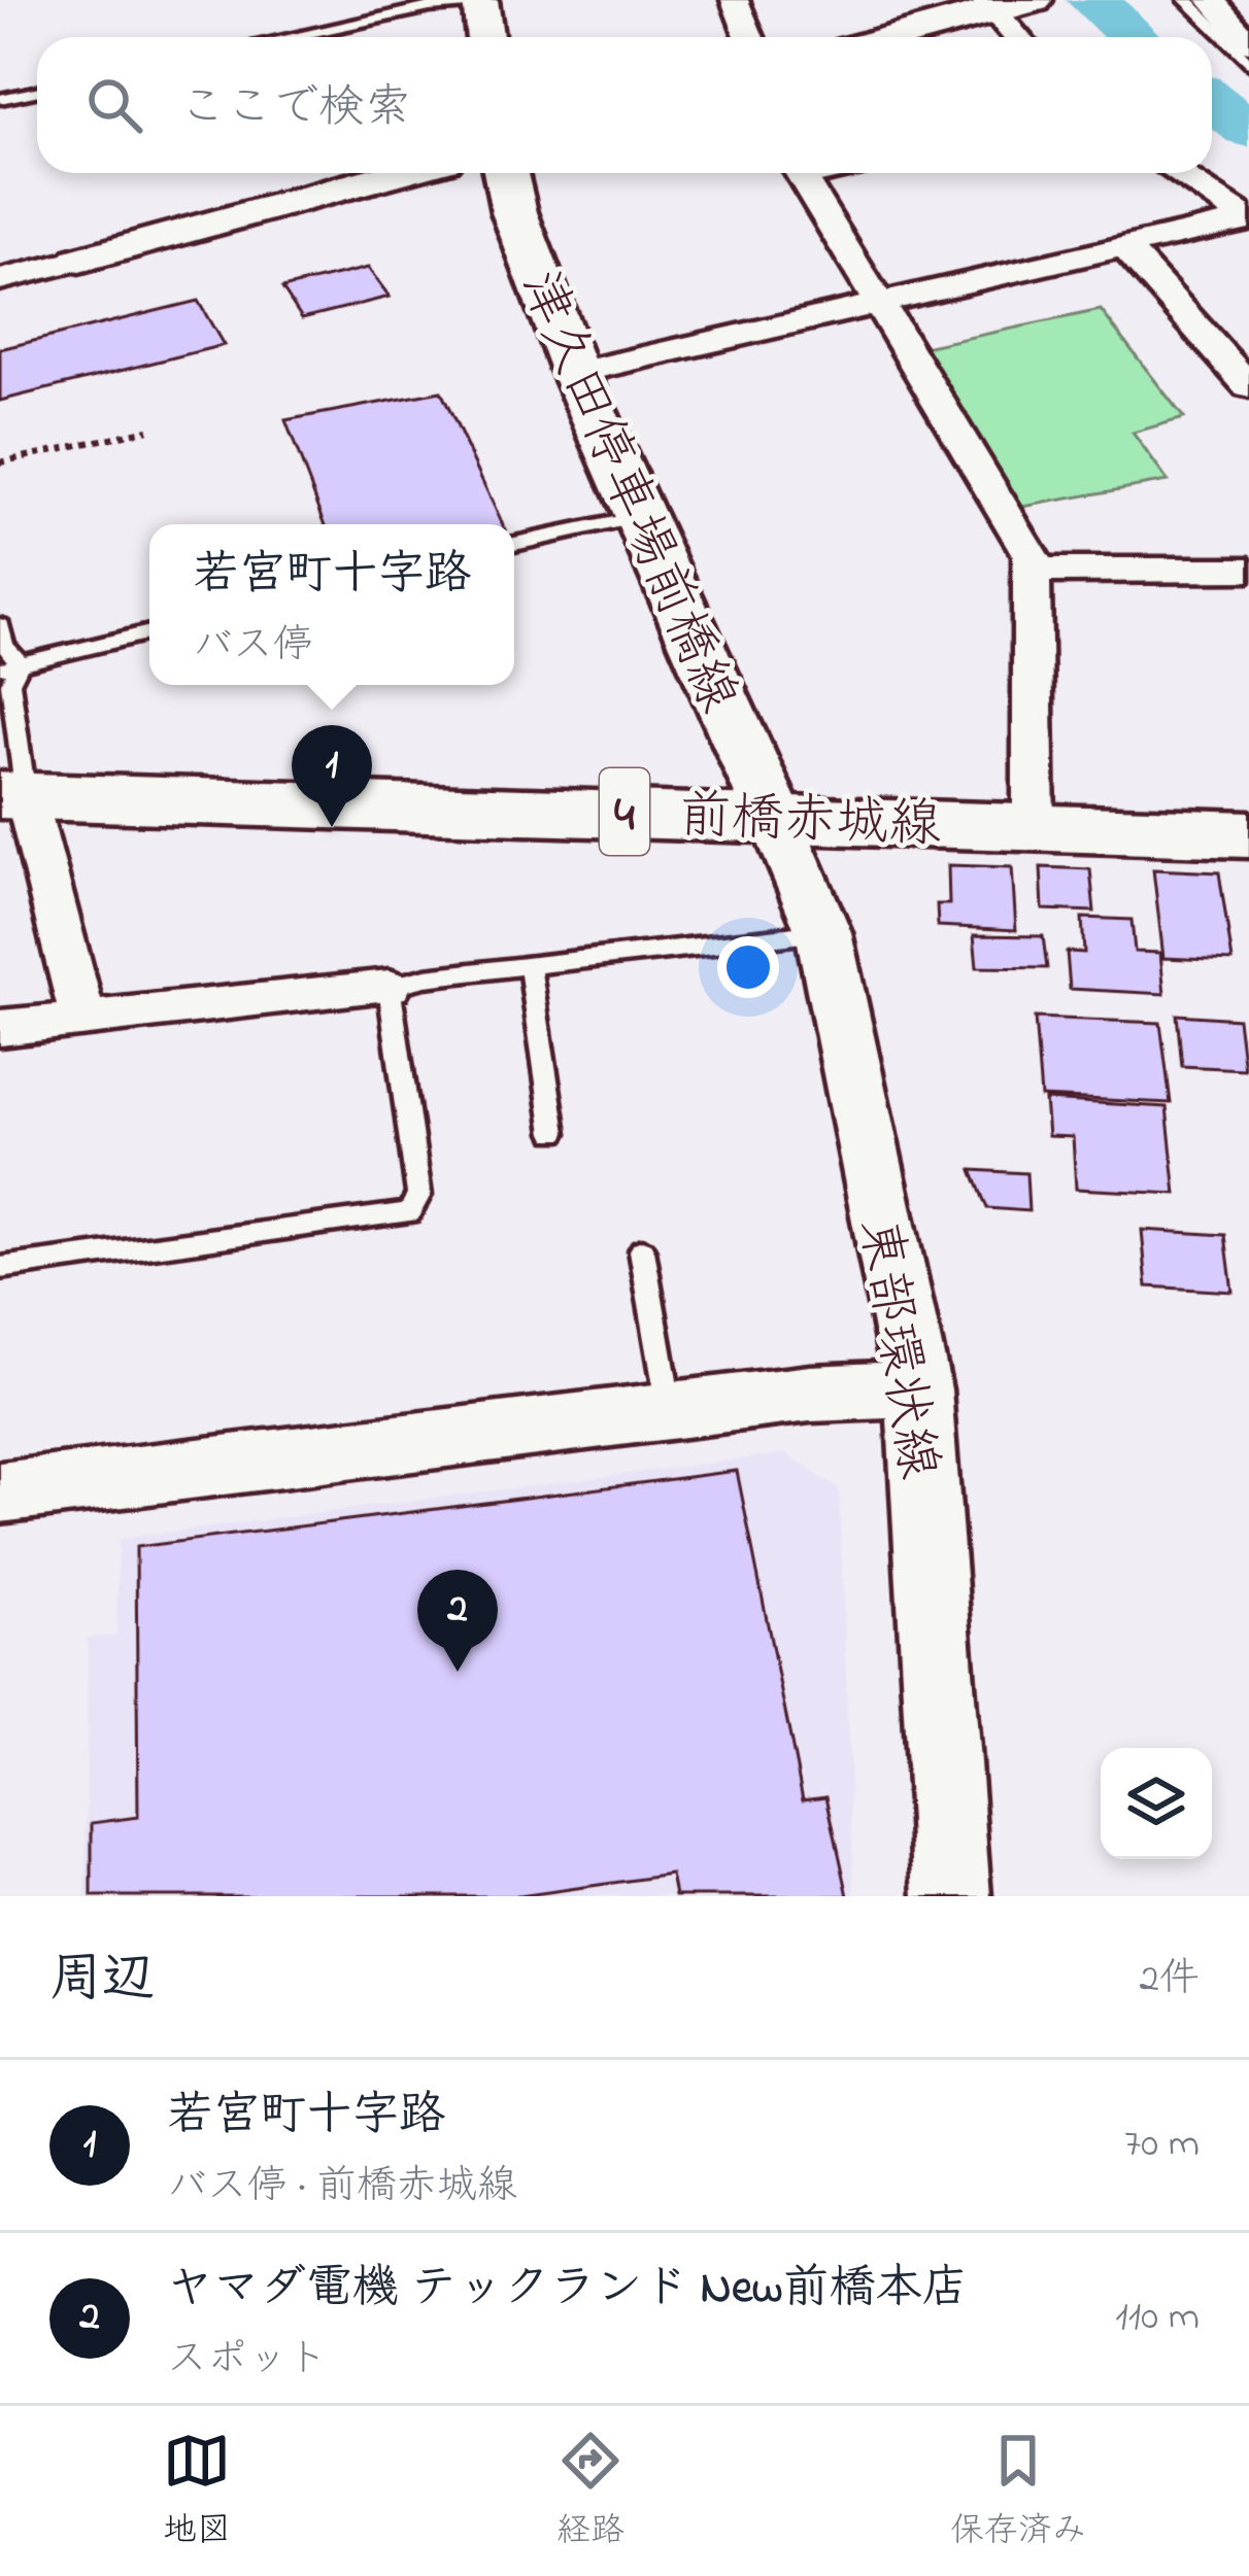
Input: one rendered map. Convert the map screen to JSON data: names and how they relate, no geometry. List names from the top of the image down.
{
  "streets": {
    "main road": ["津久田停車場前橋線", "4", "前橋赤城線"],
    "street": ["東部環状線"]
  },
  "crossings": [
    ["津久田停車場前橋線", "前橋赤城線"],
    ["津久田停車場前橋線", "東部環状線"],
    ["前橋赤城線", "東部環状線"]
  ],
  "page": {
    "search": "ここで検索",
    "popup": ["若宮町十字路", "バス停"],
    "pins": ["1", "2"],
    "heading": ["周辺", "2件"],
    "list": [
      {
        "mark": "1",
        "name": "若宮町十字路",
        "note": "バス停 · 前橋赤城線",
        "value": "70 m"
      },
      {
        "mark": "2",
        "name": "ヤマダ電機 テックランド New前橋本店",
        "note": "スポット",
        "value": "110 m"
      }
    ],
    "nav": ["地図", "経路", "保存済み"]
  }
}
